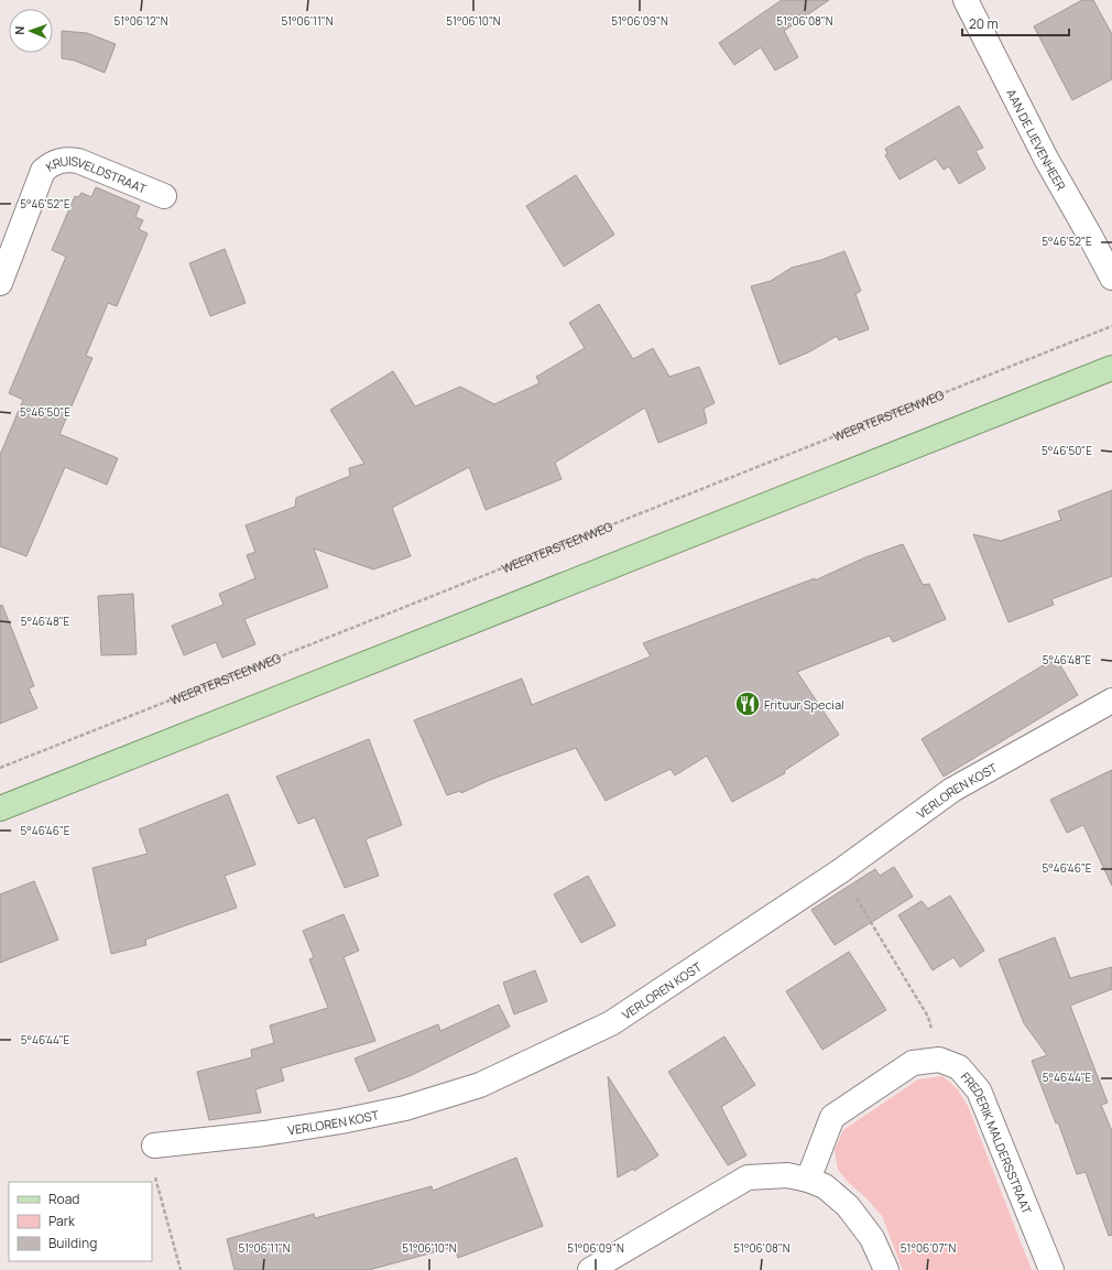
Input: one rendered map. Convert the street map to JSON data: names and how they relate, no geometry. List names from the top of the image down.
{
  "streets": {
    "street": [
      "AAN DE LIEVENHEER",
      "KRUISVELDSTRAAT",
      "VERLOREN KOST",
      "FREDERIK MALDERSSTRAAT"
    ],
    "path": ["WEERTERSTEENWEG"]
  },
  "places": {
    "restaurant": ["Frituur Special"]
  },
  "legend": ["Road", "Park", "Building"],
  "scale_bar": "20 m",
  "north": "left",
  "coordinates": [
    "51°06'12\"N",
    "51°06'11\"N",
    "51°06'10\"N",
    "51°06'09\"N",
    "51°06'08\"N",
    "5°46'52\"E",
    "5°46'50\"E",
    "5°46'48\"E",
    "5°46'46\"E",
    "5°46'44\"E",
    "51°06'07\"N"
  ]
}
